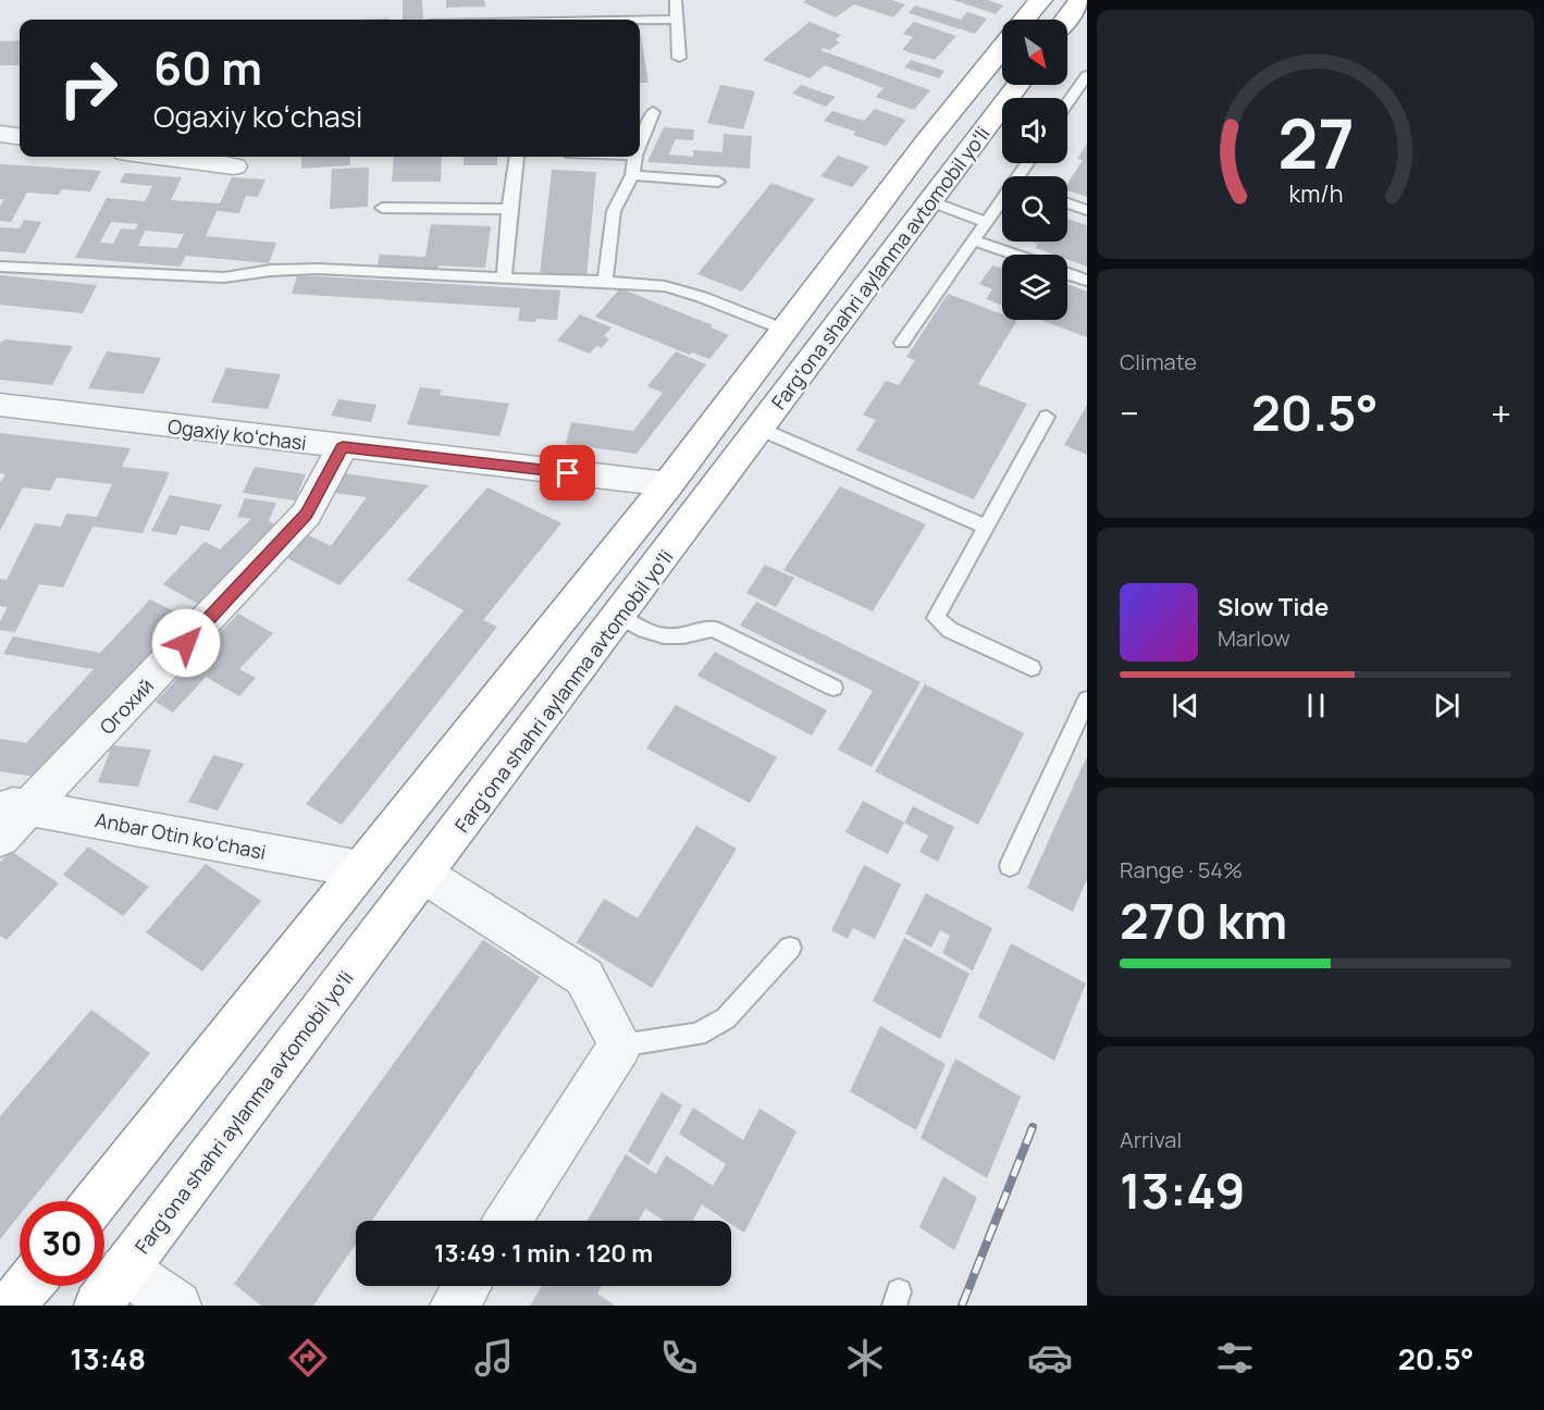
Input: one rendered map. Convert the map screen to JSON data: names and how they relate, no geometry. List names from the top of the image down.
{
  "streets": {
    "highway": ["Fargʻona shahri aylanma avtomobil yoʻli"],
    "street": ["Ogaxiy koʻchasi", "Огохий", "Anbar Otin koʻchasi"]
  },
  "crossings": [
    ["Fargʻona shahri aylanma avtomobil yoʻli", "Ogaxiy koʻchasi"],
    ["Fargʻona shahri aylanma avtomobil yoʻli", "Anbar Otin koʻchasi"],
    ["Ogaxiy koʻchasi", "Огохий"],
    ["Огохий", "Anbar Otin koʻchasi"]
  ],
  "north": "bottom right",
  "page": {
    "turn": ["60 m", "Ogaxiy koʻchasi"],
    "tile": [
      "Climate",
      ["Range · 54%", "270 km"],
      ["Arrival", "13:49"]
    ],
    "heat": ["−", "20.5°", "+"],
    "song": ["Slow Tide", "Marlow"],
    "limit": "30",
    "trip": "13:49 · 1 min · 120 m",
    "tabs": ["13:48", "20.5°"],
    "gauge": ["27", "km/h"]
  }
}
